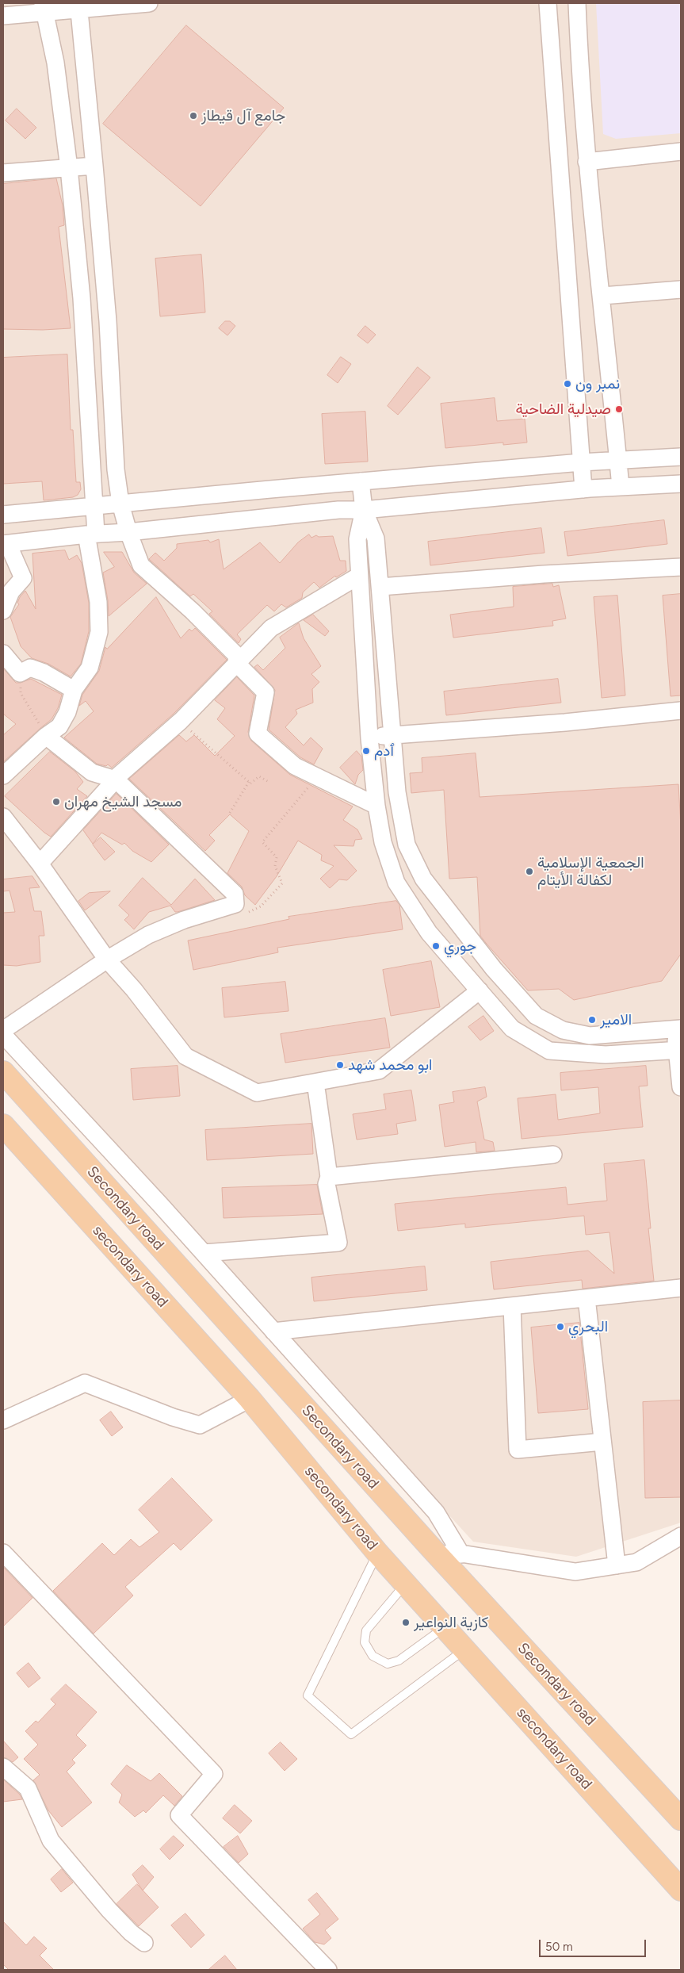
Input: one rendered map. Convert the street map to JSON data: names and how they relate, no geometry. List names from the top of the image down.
{
  "streets": {
    "main road": ["Secondary road", "secondary road"]
  },
  "places": [
    "جامع آل قيطاز",
    "نمبر ون",
    "صيدلية الضاحية",
    "ٱدم",
    "مسجد الشيخ مهران",
    "الجمعية الإسلامية لكفالة الأيتام",
    "جوري",
    "الامير",
    "ابو محمد شهد",
    "البحري",
    "كازية النواعير"
  ],
  "scale_bar": "50 m"
}
